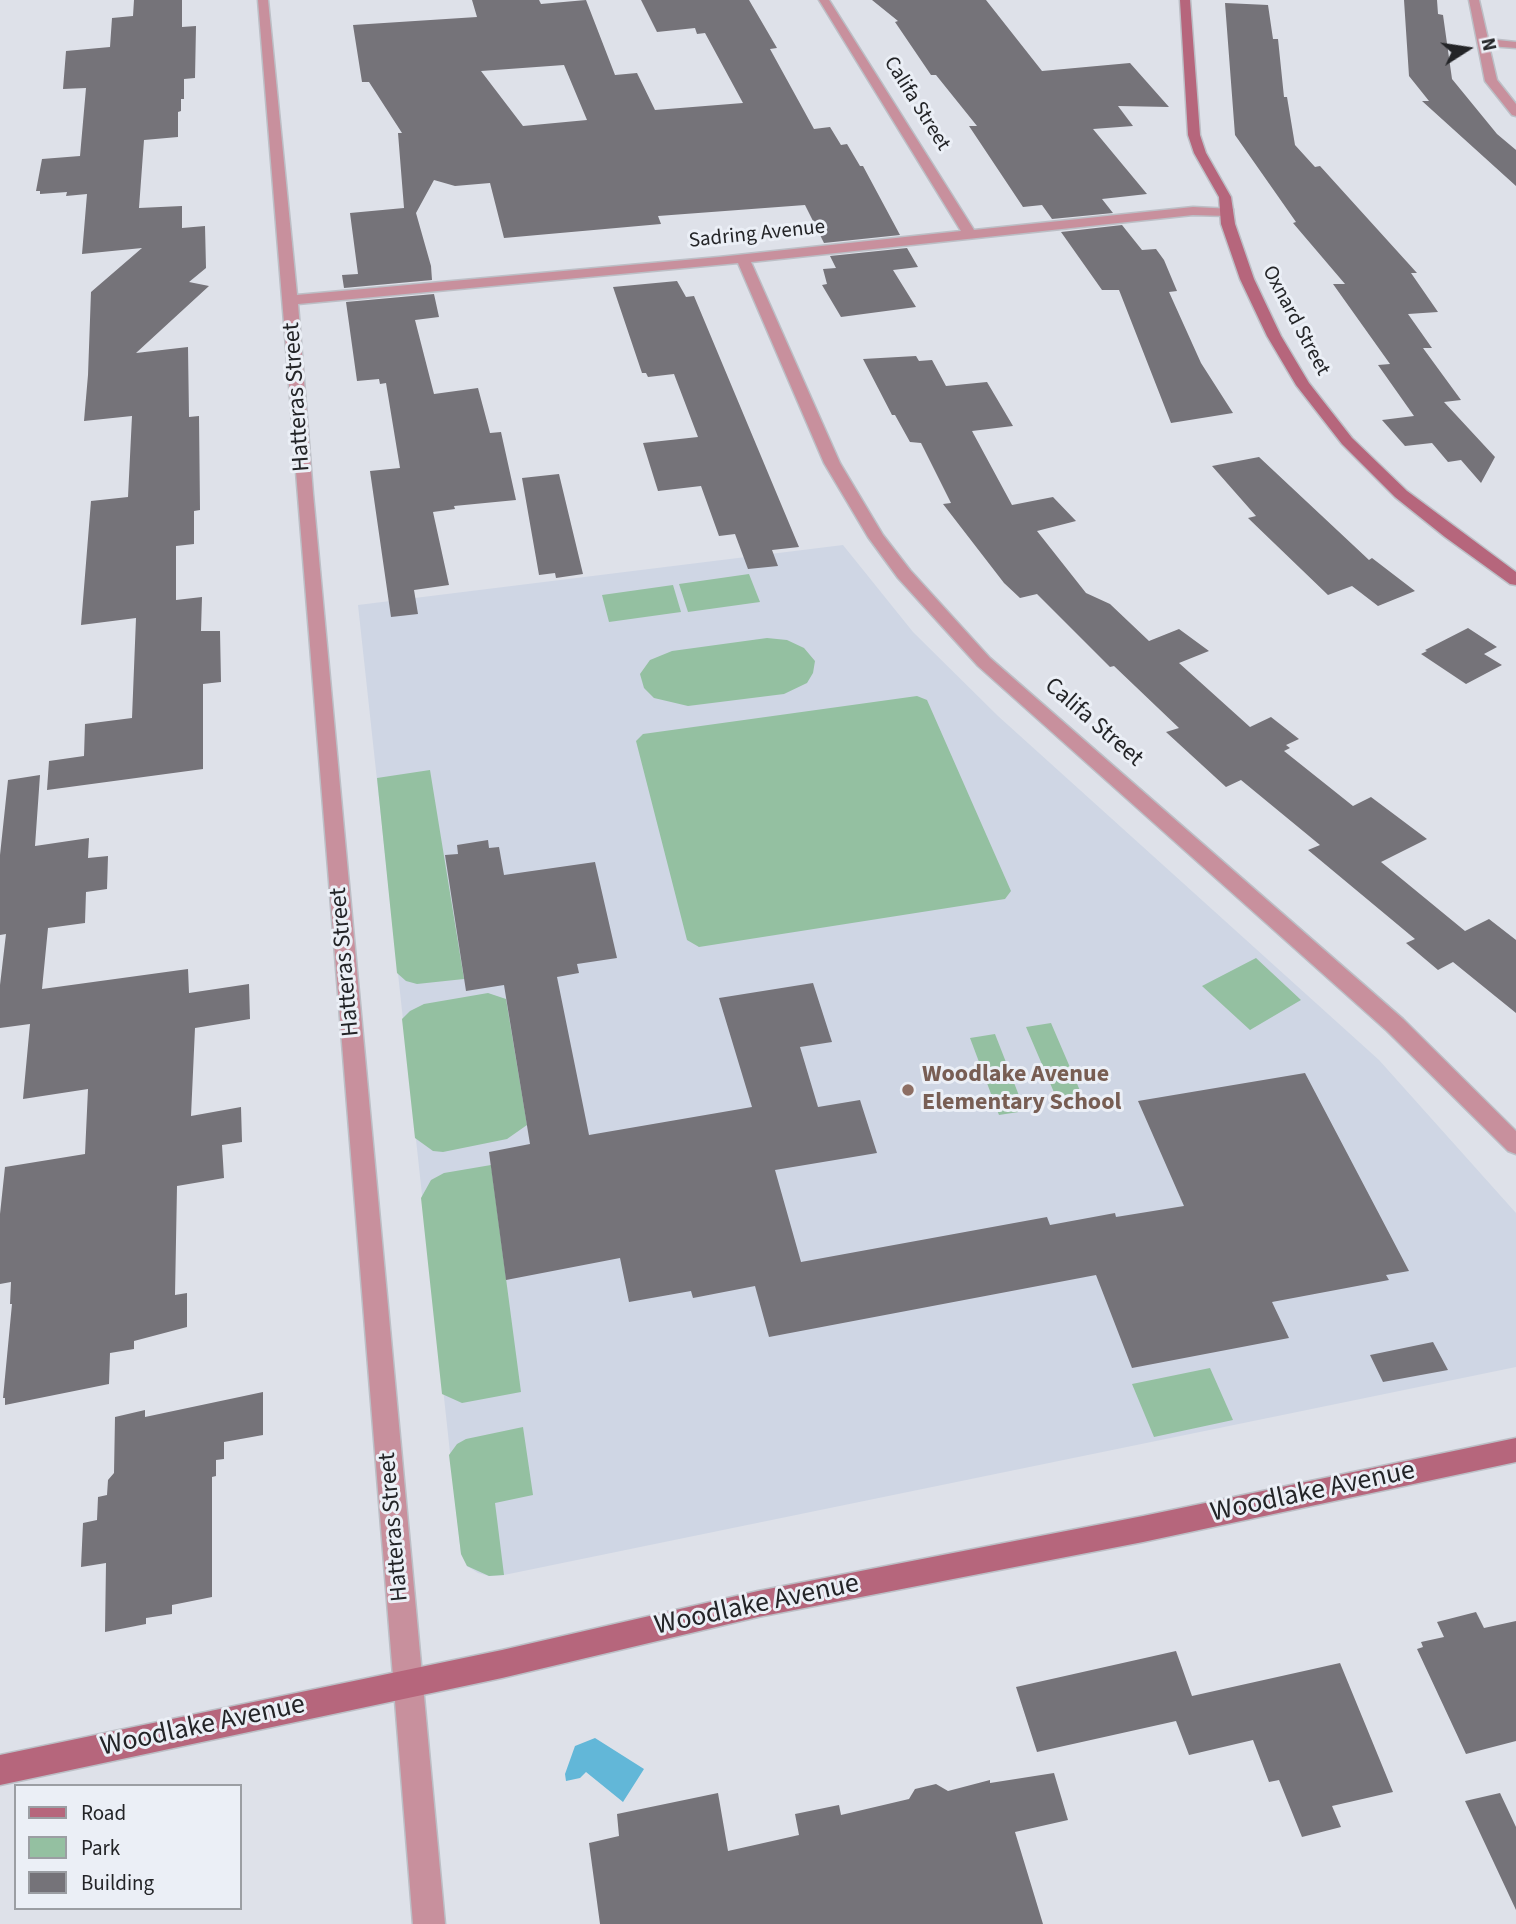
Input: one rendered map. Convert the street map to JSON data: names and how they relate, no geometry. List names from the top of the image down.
{
  "streets": {
    "street": [
      "Califa Street",
      "Sadring Avenue",
      "Oxnard Street",
      "Hatteras Street",
      "Woodlake Avenue"
    ]
  },
  "crossings": [
    ["Califa Street", "Sadring Avenue"],
    ["Sadring Avenue", "Oxnard Street"],
    ["Sadring Avenue", "Hatteras Street"],
    ["Hatteras Street", "Woodlake Avenue"]
  ],
  "places": ["Woodlake Avenue Elementary School"],
  "legend": ["Road", "Park", "Building"],
  "north": "right"
}
